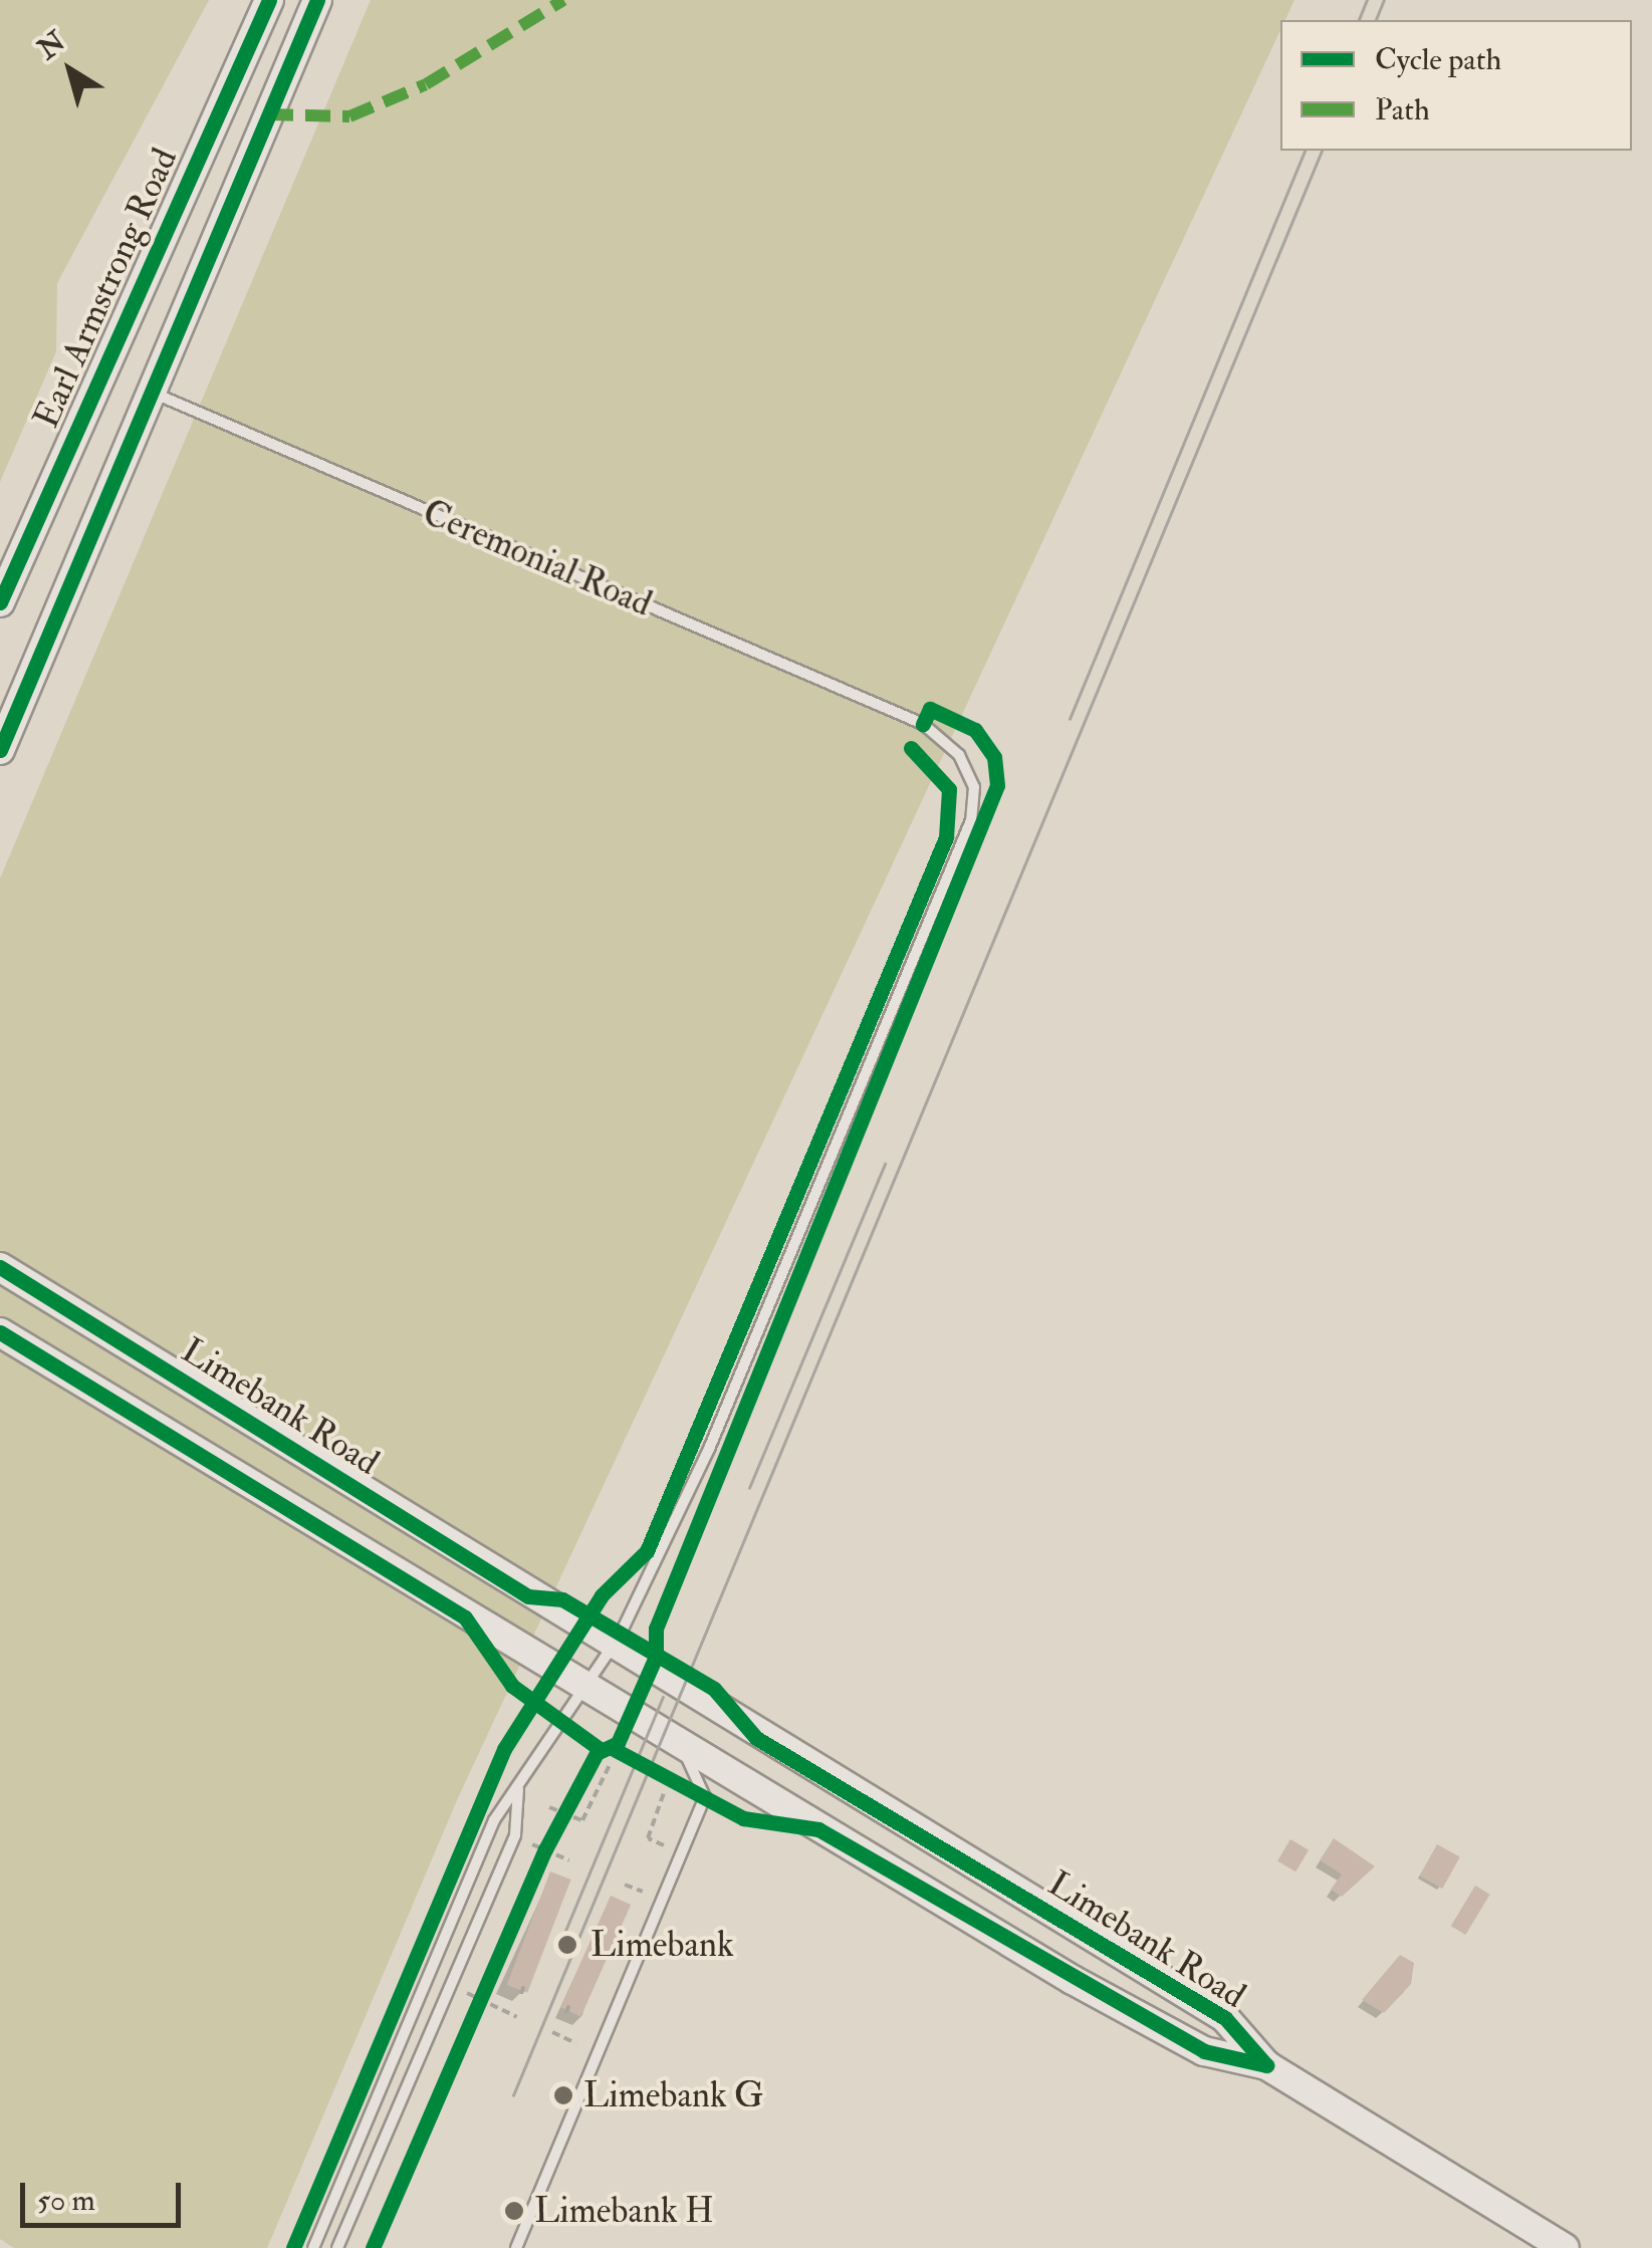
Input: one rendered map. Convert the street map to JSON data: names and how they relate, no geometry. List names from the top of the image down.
{
  "streets": {
    "main road": ["Earl Armstrong Road", "Limebank Road"],
    "lane": ["Ceremonial Road"]
  },
  "crossings": [
    ["Ceremonial Road", "Limebank Road"]
  ],
  "places": ["Limebank", "Limebank G", "Limebank H"],
  "legend": ["Cycle path", "Path"],
  "scale_bar": "50 m",
  "north": "top left"
}
